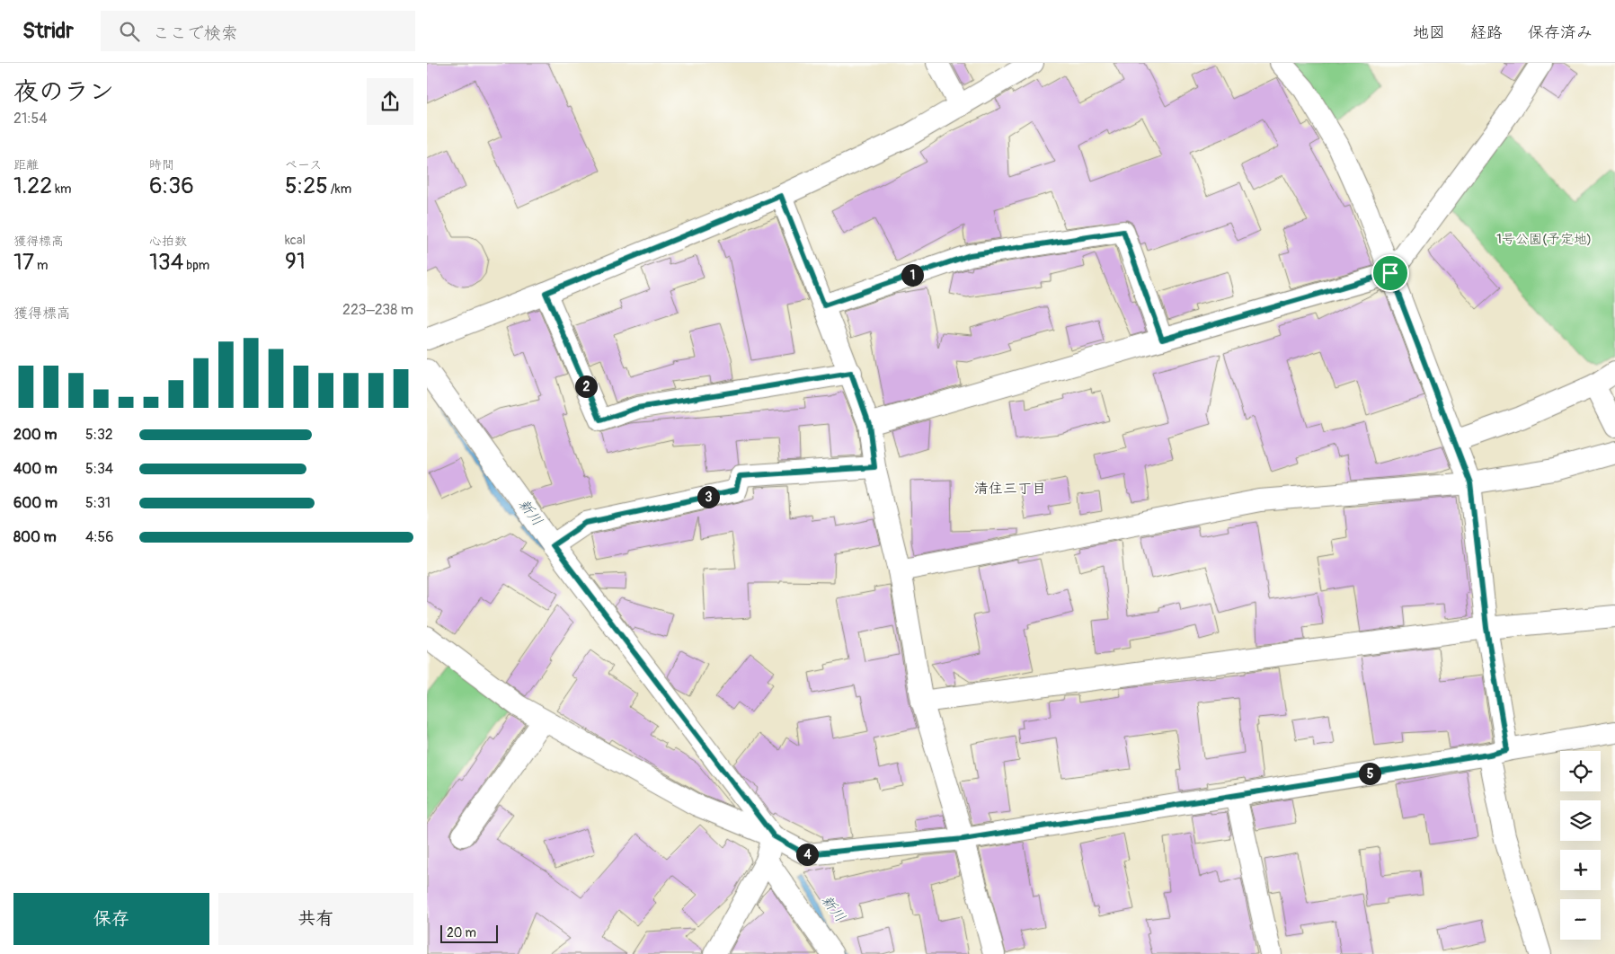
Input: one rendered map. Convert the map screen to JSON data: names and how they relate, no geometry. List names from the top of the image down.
{
  "districts": ["清住三丁目"],
  "water": ["新川"],
  "parks": ["1号公園(予定地)"],
  "scale_bar": "20 m",
  "page": {
    "header": "Stridr",
    "search": "ここで検索",
    "nav": ["地図", "経路", "保存済み"],
    "heading": ["夜のラン", "21:54"],
    "stats": [
      ["距離", "1.22 km"],
      ["時間", "6:36"],
      ["ペース", "5:25 /km"],
      ["獲得標高", "17 m"],
      ["心拍数", "134 bpm"],
      ["kcal", "91"]
    ],
    "pins": [
      "1",
      "2",
      "3",
      "5",
      "4"
    ],
    "chart": ["獲得標高", "223–238 m"],
    "list": [
      {
        "name": "200 m",
        "note": "5:32"
      },
      {
        "name": "400 m",
        "note": "5:34"
      },
      {
        "name": "600 m",
        "note": "5:31"
      },
      {
        "name": "800 m",
        "note": "4:56"
      }
    ],
    "map_buttons": ["+", "−"],
    "buttons": ["保存", "共有"],
    "scale": "20 m"
  }
}
